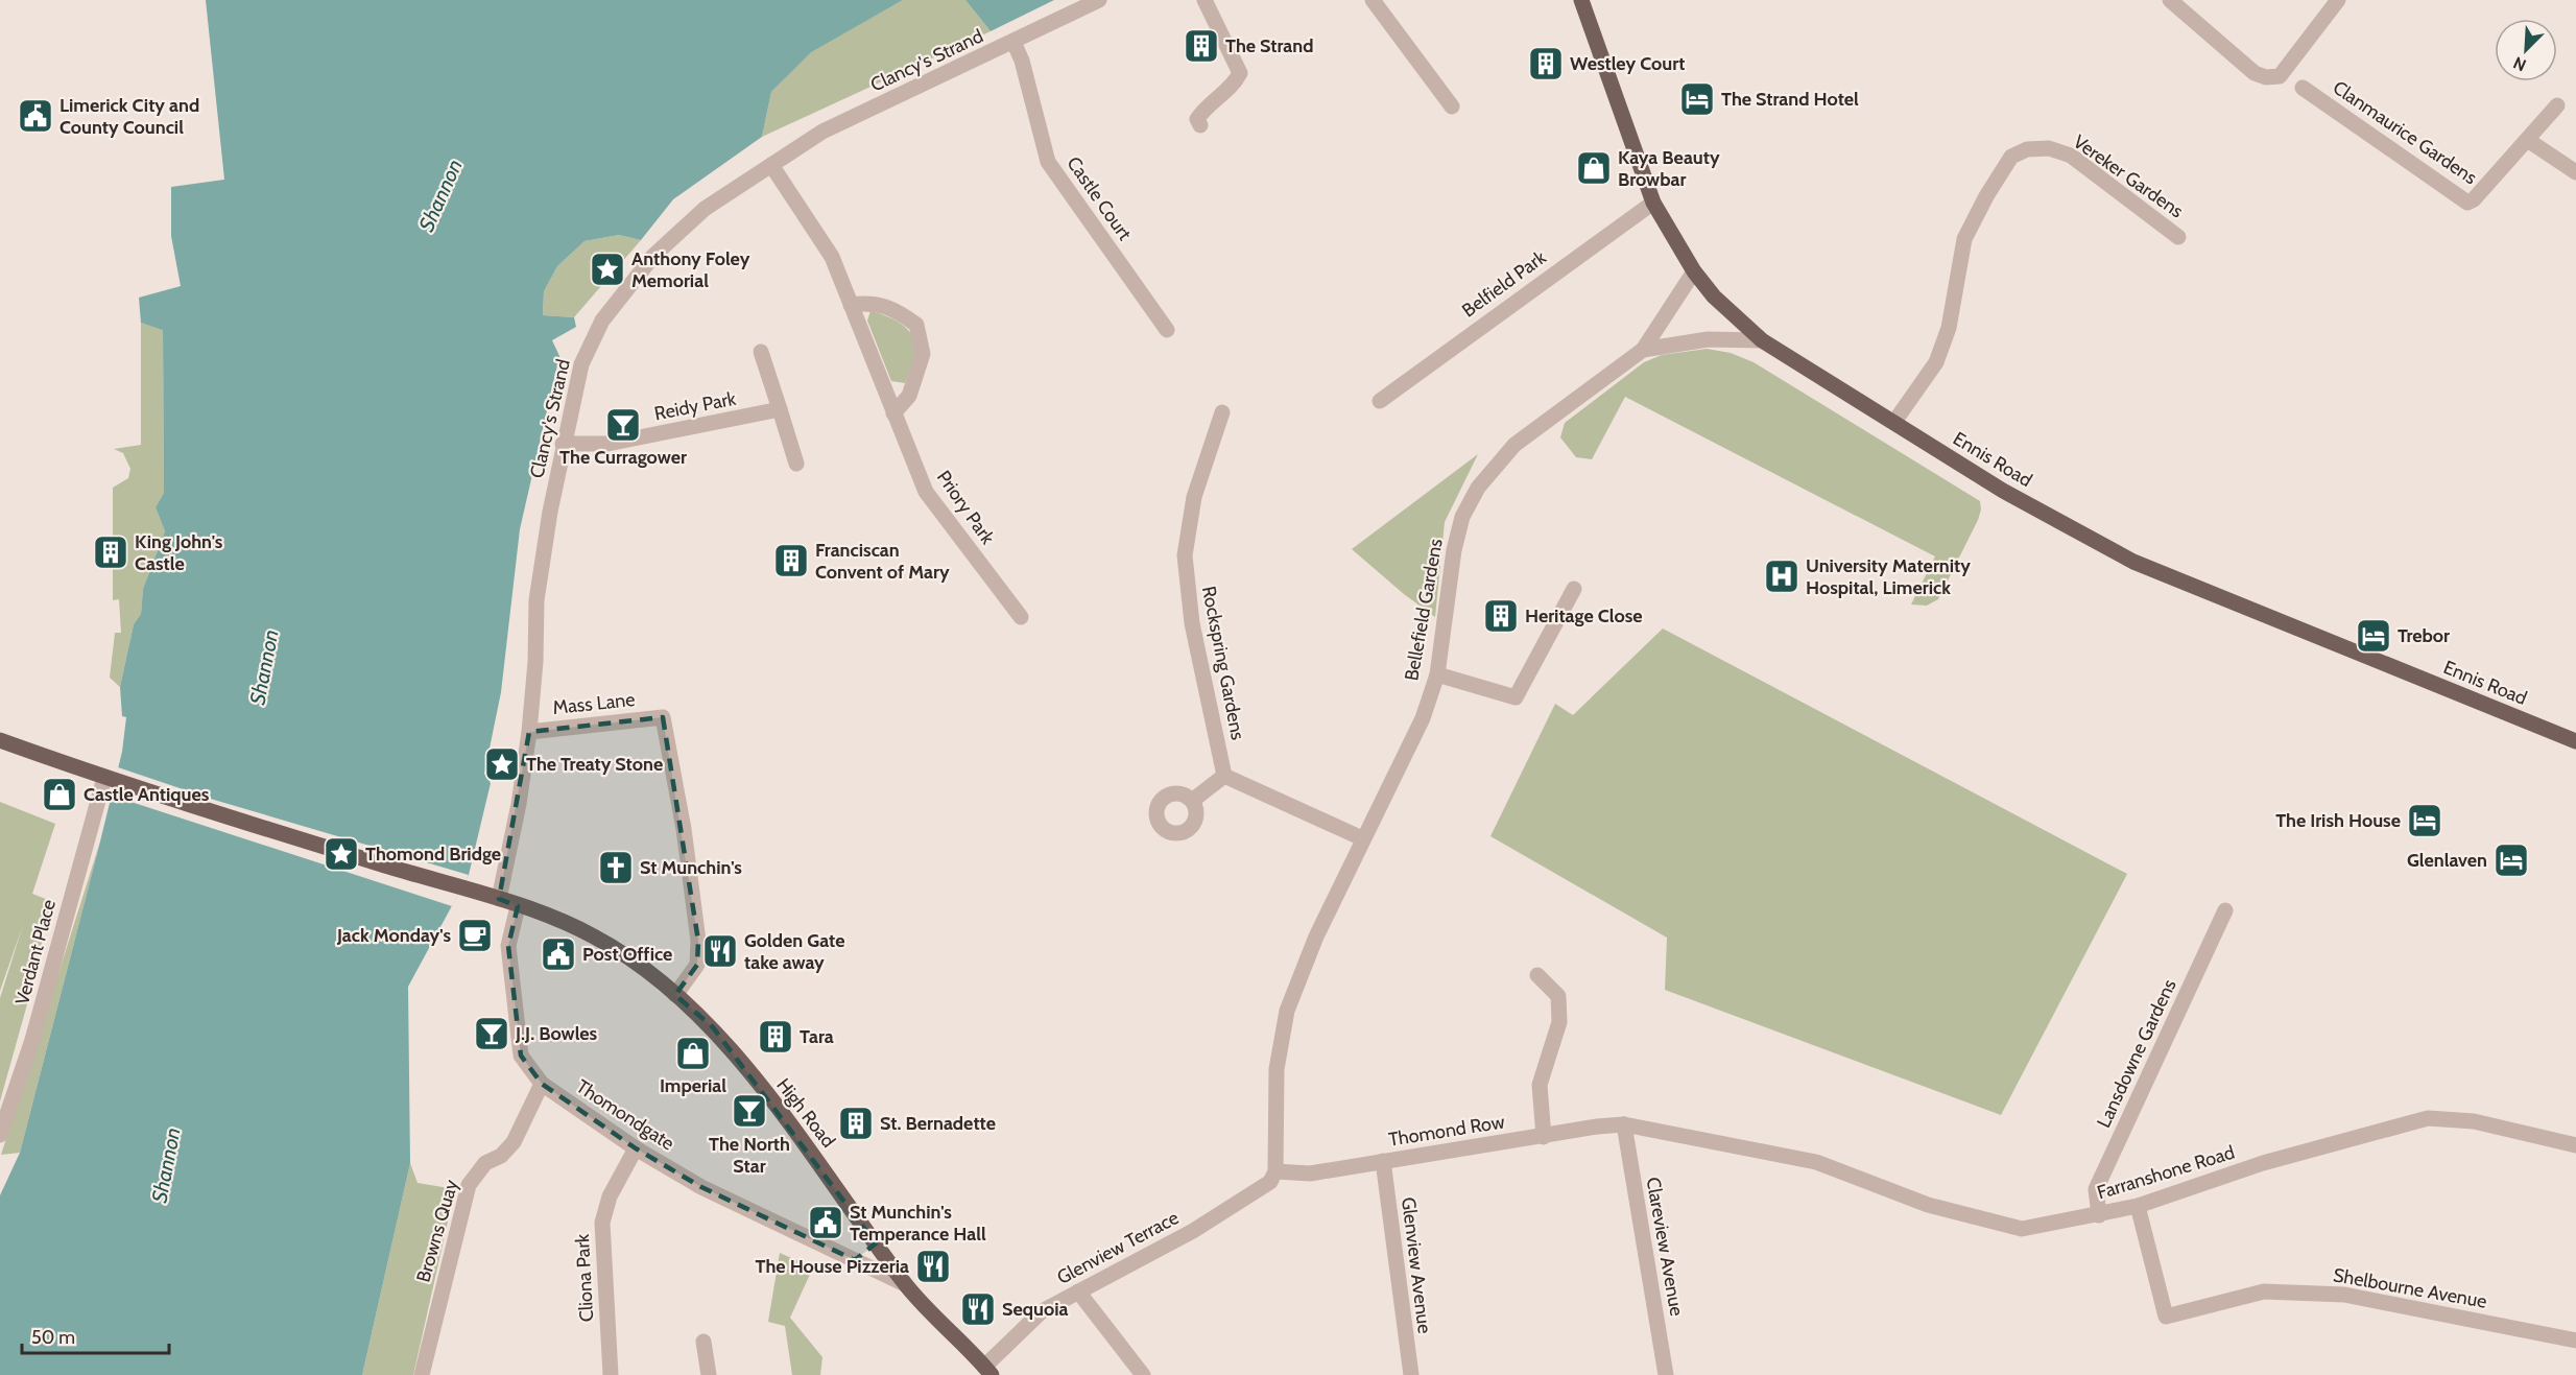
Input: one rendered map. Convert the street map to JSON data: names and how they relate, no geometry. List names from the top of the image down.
{
  "streets": {
    "main road": ["Ennis Road", "High Road"],
    "street": [
      "Clancy's Strand",
      "Clanmaurice Gardens",
      "Vereker Gardens",
      "Castle Court",
      "Belfield Park",
      "Reidy Park",
      "Priory Park",
      "Bellefield Gardens",
      "Rockspring Gardens",
      "Mass Lane",
      "Verdant Place",
      "Lansdowne Gardens",
      "Thomondgate",
      "Thomond Row",
      "Farranshone Road",
      "Browns Quay",
      "Clareview Avenue",
      "Glenview Terrace",
      "Glenview Avenue",
      "Cliona Park",
      "Shelbourne Avenue"
    ]
  },
  "crossings": [
    ["Clancy's Strand", "Castle Court"],
    ["Clancy's Strand", "Reidy Park"],
    ["Clancy's Strand", "Priory Park"],
    ["Clancy's Strand", "Mass Lane"],
    ["Clancy's Strand", "High Road"],
    ["Vereker Gardens", "Ennis Road"],
    ["Belfield Park", "Ennis Road"],
    ["Ennis Road", "Bellefield Gardens"],
    ["Bellefield Gardens", "Thomond Row"],
    ["Bellefield Gardens", "Glenview Terrace"],
    ["Mass Lane", "High Road"],
    ["Verdant Place", "High Road"],
    ["Lansdowne Gardens", "Farranshone Road"],
    ["High Road", "Thomondgate"],
    ["High Road", "Glenview Terrace"],
    ["Thomondgate", "Browns Quay"],
    ["Thomondgate", "Cliona Park"],
    ["Thomond Row", "Farranshone Road"],
    ["Thomond Row", "Clareview Avenue"],
    ["Thomond Row", "Glenview Terrace"],
    ["Thomond Row", "Glenview Avenue"],
    ["Farranshone Road", "Clareview Avenue"],
    ["Farranshone Road", "Shelbourne Avenue"]
  ],
  "water": ["Shannon"],
  "places": {
    "building": [
      "The Strand",
      "Westley Court",
      "King John's Castle",
      "Franciscan Convent of Mary",
      "Heritage Close",
      "Tara",
      "St. Bernadette"
    ],
    "hotel": [
      "The Strand Hotel",
      "Trebor",
      "The Irish House",
      "Glenlaven"
    ],
    "public building": ["Limerick City and County Council", "Post Office", "St Munchin's Temperance Hall"],
    "shop": ["Kaya Beauty Browbar", "Castle Antiques", "Imperial"],
    "place": ["Anthony Foley Memorial", "The Treaty Stone", "Thomond Bridge"],
    "bar": ["The Curragower", "J.J. Bowles", "The North Star"],
    "hospital": ["University Maternity Hospital, Limerick"],
    "church": ["St Munchin's"],
    "cafe": ["Jack Monday's"],
    "restaurant": ["Golden Gate take away", "The House Pizzeria", "Sequoia"]
  },
  "scale_bar": "50 m",
  "north": "bottom left"
}
